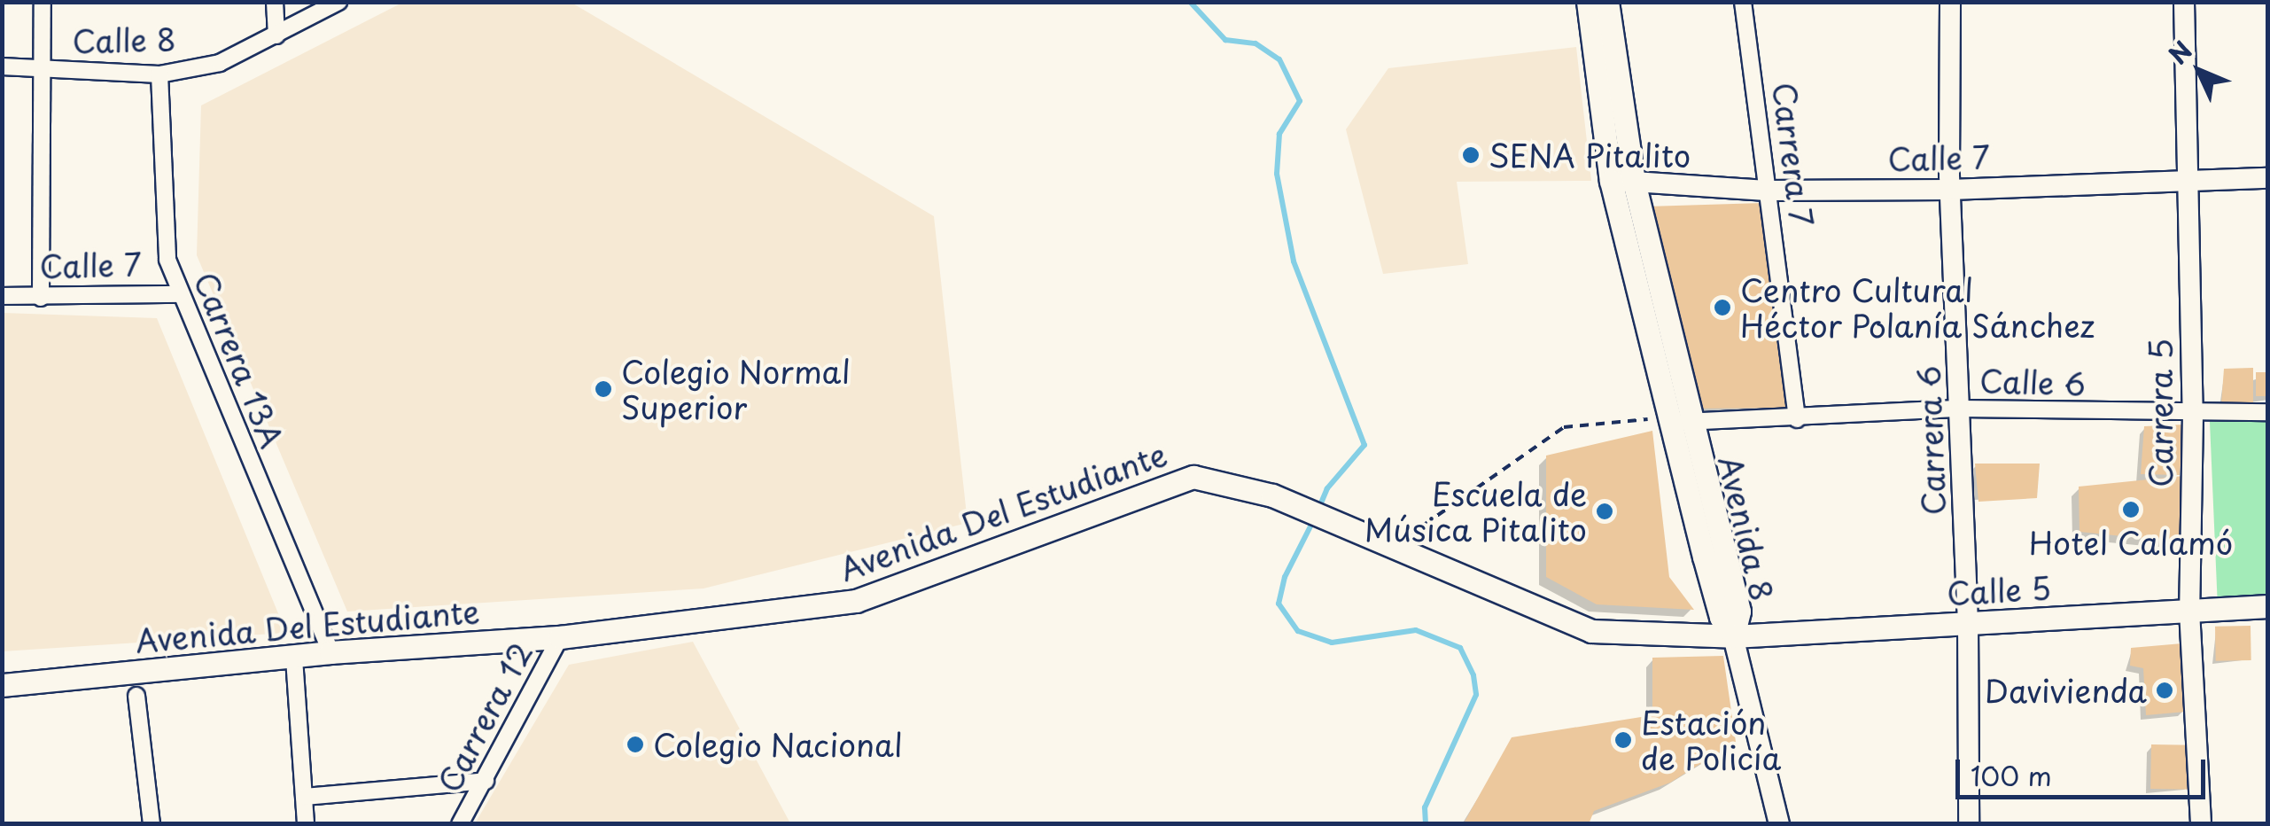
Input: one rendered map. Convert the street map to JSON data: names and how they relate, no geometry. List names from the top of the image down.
{
  "streets": {
    "main road": ["Avenida Del Estudiante", "Avenida 8", "Calle 5"],
    "street": [
      "Calle 8",
      "Carrera 7",
      "Calle 7",
      "Carrera 13A",
      "Calle 6",
      "Carrera 5",
      "Carrera 6",
      "Carrera 12"
    ]
  },
  "crossings": [
    ["Calle 8", "Carrera 13A"],
    ["Carrera 7", "Calle 7"],
    ["Carrera 7", "Calle 6"],
    ["Calle 7", "Carrera 13A"],
    ["Calle 7", "Carrera 5"],
    ["Calle 7", "Carrera 6"],
    ["Calle 7", "Avenida 8"],
    ["Carrera 13A", "Avenida Del Estudiante"],
    ["Calle 6", "Carrera 5"],
    ["Calle 6", "Carrera 6"],
    ["Calle 6", "Avenida 8"],
    ["Carrera 5", "Calle 5"],
    ["Carrera 6", "Calle 5"],
    ["Avenida Del Estudiante", "Avenida 8"],
    ["Avenida Del Estudiante", "Calle 5"],
    ["Avenida Del Estudiante", "Carrera 12"],
    ["Avenida 8", "Calle 5"]
  ],
  "places": [
    "SENA Pitalito",
    "Centro Cultural Héctor Polanía Sánchez",
    "Colegio Normal Superior",
    "Hotel Calamó",
    "Escuela de Música Pitalito",
    "Davivienda",
    "Estación de Policía",
    "Colegio Nacional"
  ],
  "scale_bar": "100 m",
  "north": "top left"
}
